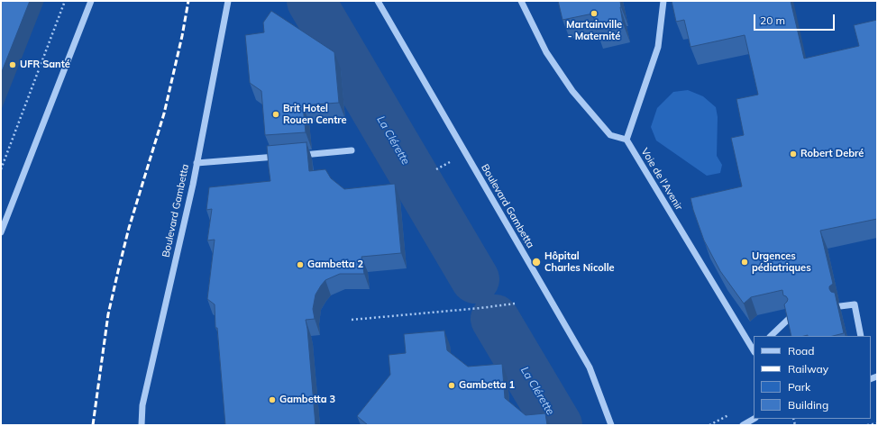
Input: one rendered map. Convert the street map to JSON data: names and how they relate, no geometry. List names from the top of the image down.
{
  "streets": {
    "street": ["Voie de l'Avenir", "Boulevard Gambetta"]
  },
  "water": ["La Clérette"],
  "places": [
    "Martainville - Maternité",
    "UFR Santé",
    "Brit Hotel Rouen Centre",
    "Robert Debré",
    "Hôpital Charles Nicolle",
    "Urgences pédiatriques",
    "Gambetta 2",
    "Gambetta 1",
    "Gambetta 3"
  ],
  "legend": [
    "Road",
    "Railway",
    "Park",
    "Building"
  ],
  "scale_bar": "20 m"
}
